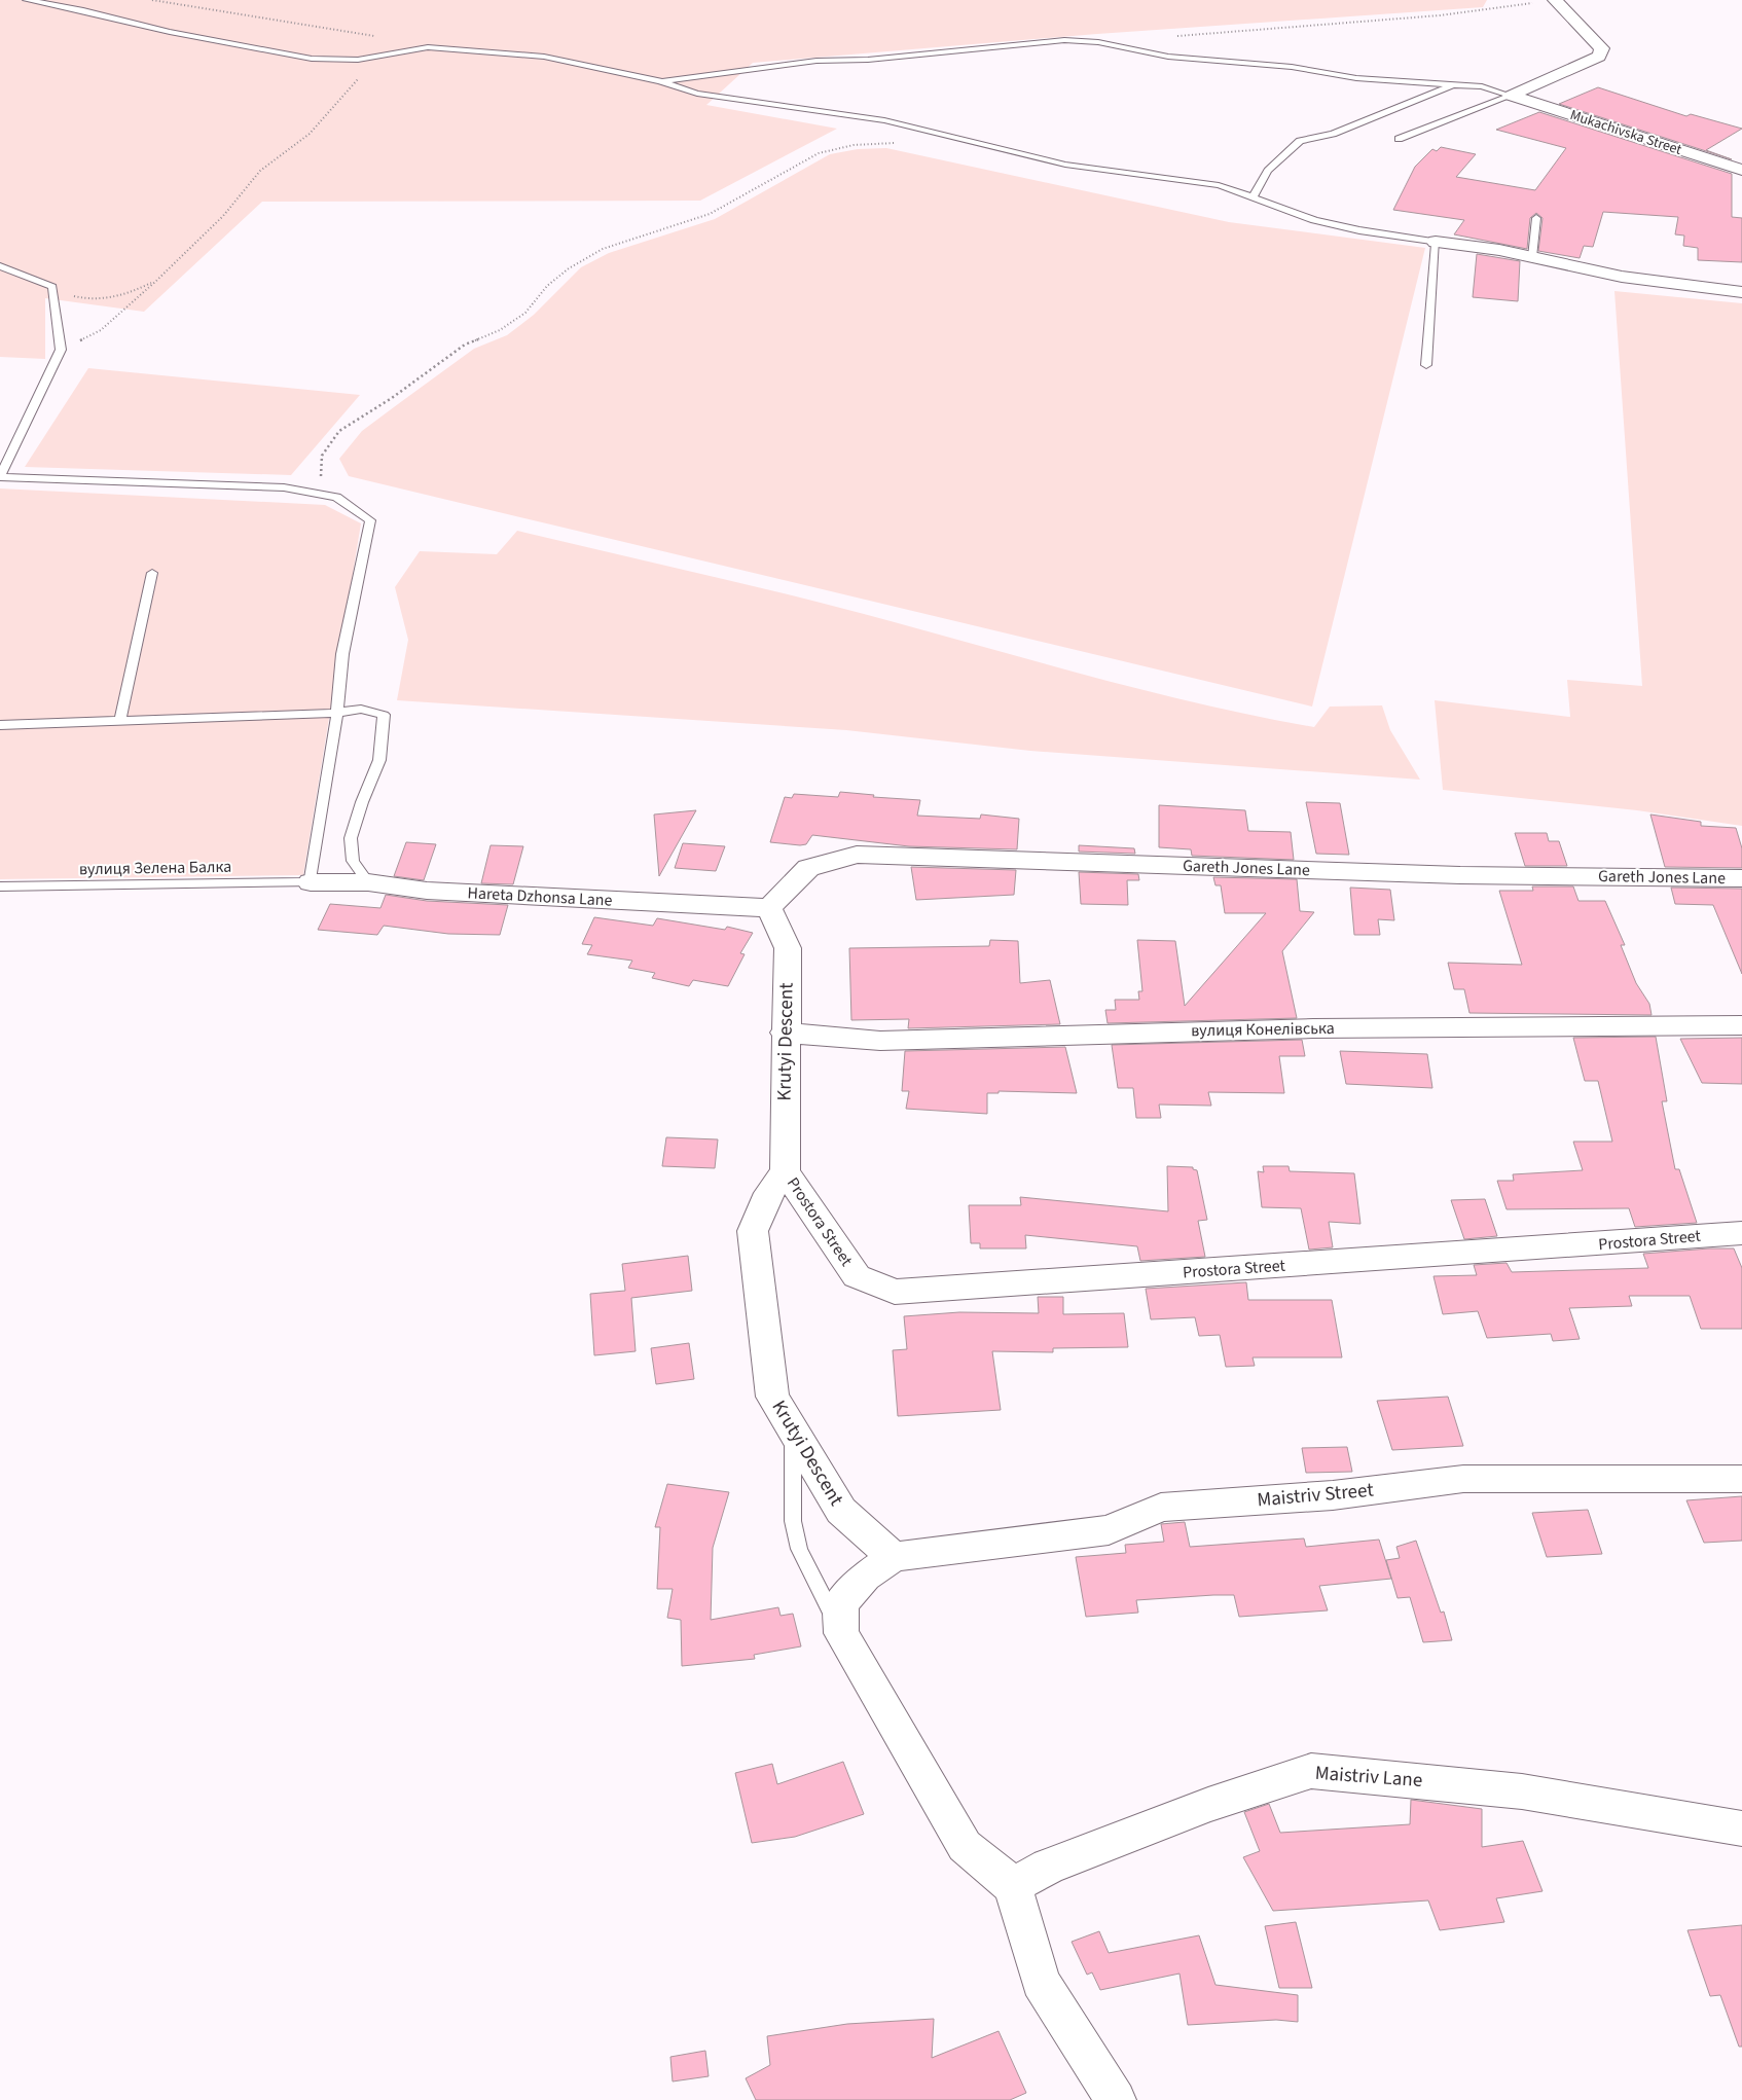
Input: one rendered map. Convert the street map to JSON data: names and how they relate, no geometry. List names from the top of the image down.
{
  "streets": {
    "street": [
      "Mukachivska Street",
      "Gareth Jones Lane",
      "Hareta Dzhonsa Lane",
      "вулиця Конелівська",
      "Krutyi Descent",
      "Prostora Street",
      "Maistriv Street",
      "Maistriv Lane"
    ],
    "lane": ["вулиця Зелена Балка"]
  },
  "crossings": [
    ["вулиця Зелена Балка", "Hareta Dzhonsa Lane"],
    ["Gareth Jones Lane", "Hareta Dzhonsa Lane"],
    ["Gareth Jones Lane", "Krutyi Descent"],
    ["Hareta Dzhonsa Lane", "Krutyi Descent"],
    ["вулиця Конелівська", "Krutyi Descent"],
    ["Krutyi Descent", "Prostora Street"],
    ["Krutyi Descent", "Maistriv Street"]
  ]
}
